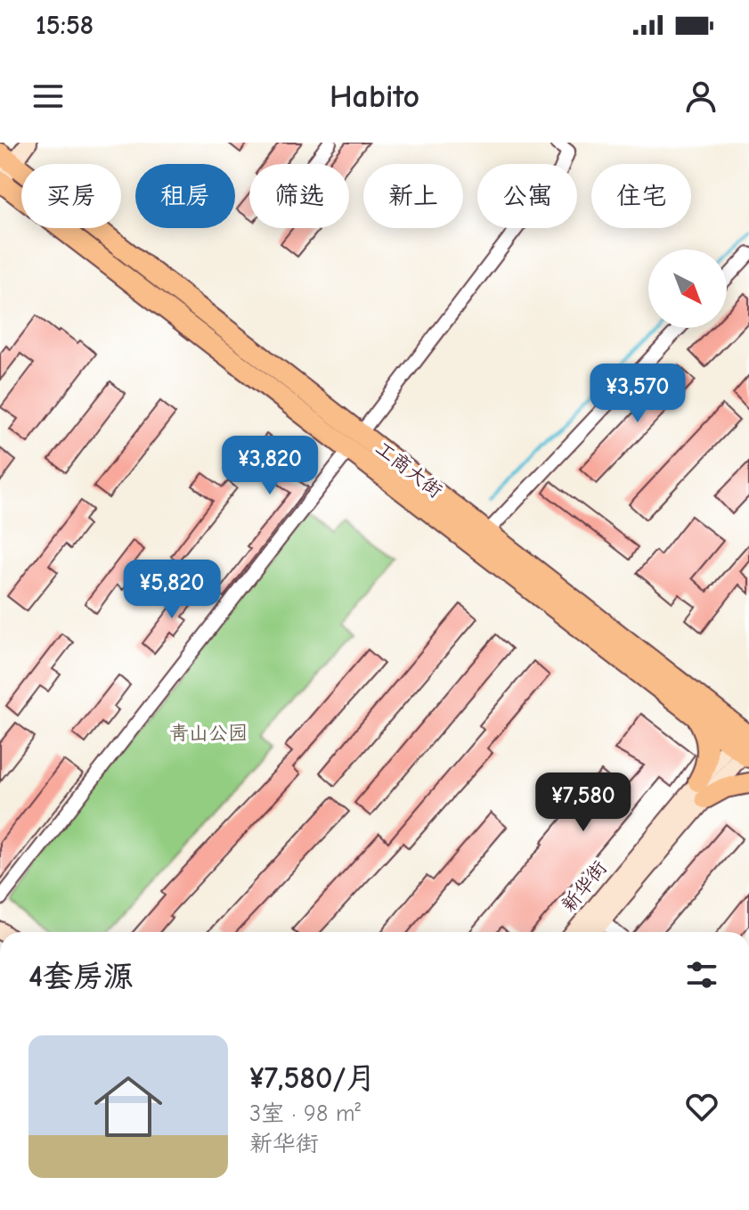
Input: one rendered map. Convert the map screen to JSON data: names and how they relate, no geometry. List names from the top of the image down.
{
  "streets": {
    "main road": ["工商大街"],
    "street": ["新华街"]
  },
  "crossings": [
    ["工商大街", "新华街"]
  ],
  "parks": ["青山公园"],
  "north": "bottom right",
  "page": {
    "status": "15:58",
    "header": "Habito",
    "chip": [
      "买房",
      "租房",
      "筛选",
      "新上",
      "公寓",
      "住宅"
    ],
    "price": [
      "¥3,570",
      "¥3,820",
      "¥5,820",
      "¥7,580"
    ],
    "heading": "4套房源",
    "list": [
      {
        "name": "¥7,580/月",
        "note": "3室 · 98 m² · 新华街"
      }
    ]
  }
}
